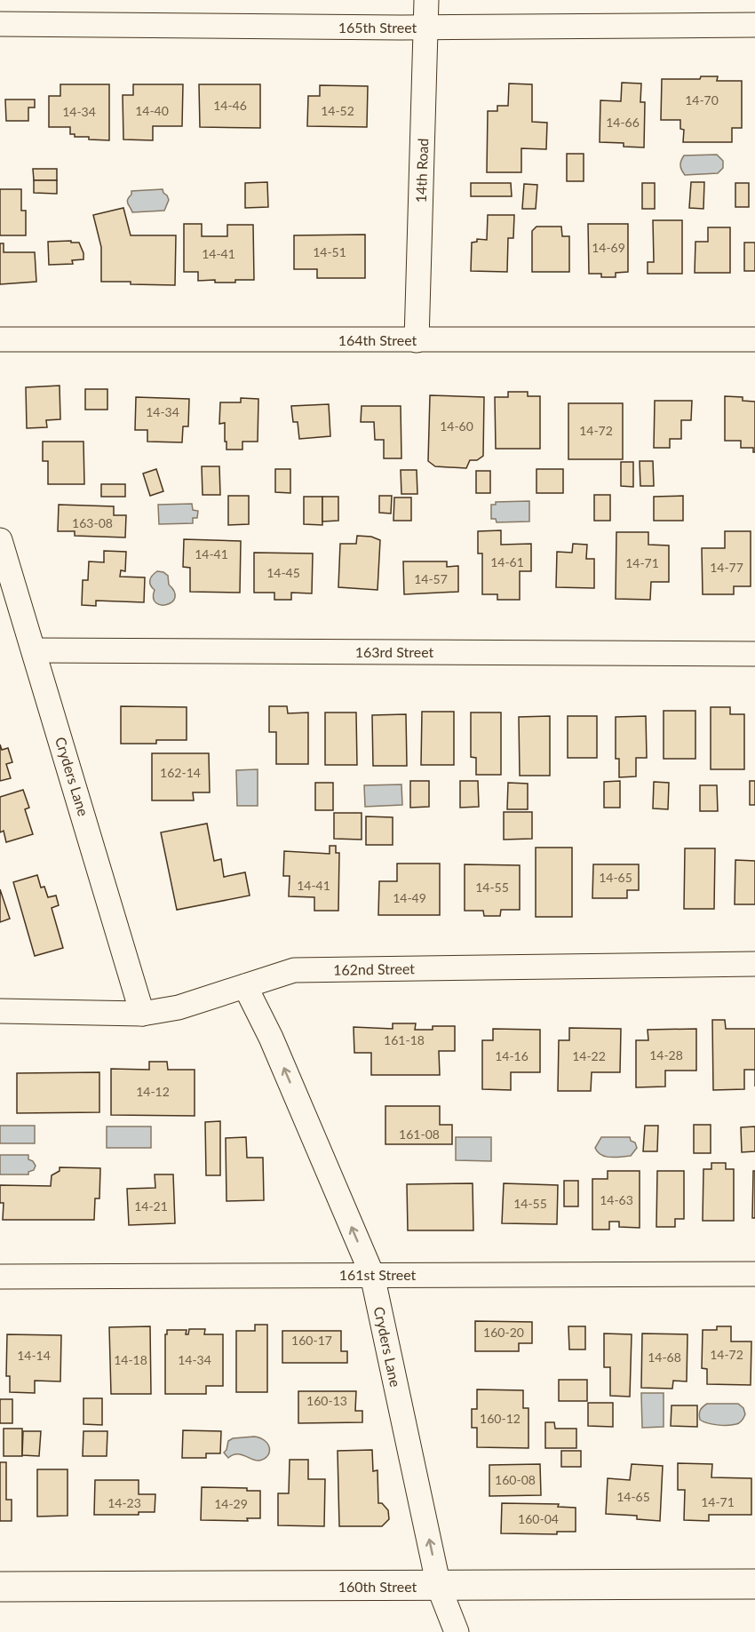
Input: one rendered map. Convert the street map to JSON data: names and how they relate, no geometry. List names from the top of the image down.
{
  "streets": {
    "street": [
      "165th Street",
      "14th Road",
      "164th Street",
      "163rd Street",
      "Cryders Lane",
      "162nd Street",
      "161st Street",
      "160th Street"
    ]
  },
  "crossings": [
    ["165th Street", "14th Road"],
    ["14th Road", "164th Street"],
    ["163rd Street", "Cryders Lane"],
    ["Cryders Lane", "162nd Street"],
    ["Cryders Lane", "161st Street"],
    ["Cryders Lane", "160th Street"]
  ],
  "one_way": ["Cryders Lane"],
  "house_numbers": [
    "14-70",
    "14-46",
    "14-40",
    "14-52",
    "14-34",
    "14-66",
    "14-69",
    "14-51",
    "14-41",
    "14-34",
    "14-60",
    "14-72",
    "163-08",
    "14-41",
    "14-61",
    "14-71",
    "14-77",
    "14-45",
    "14-57",
    "162-14",
    "14-65",
    "14-41",
    "14-55",
    "14-49",
    "161-18",
    "14-28",
    "14-16",
    "14-22",
    "14-12",
    "161-08",
    "14-63",
    "14-55",
    "14-21",
    "160-20",
    "160-17",
    "14-72",
    "14-14",
    "14-68",
    "14-18",
    "14-34",
    "160-13",
    "160-12",
    "160-08",
    "14-65",
    "14-71",
    "14-23",
    "14-29",
    "160-04"
  ]
}
